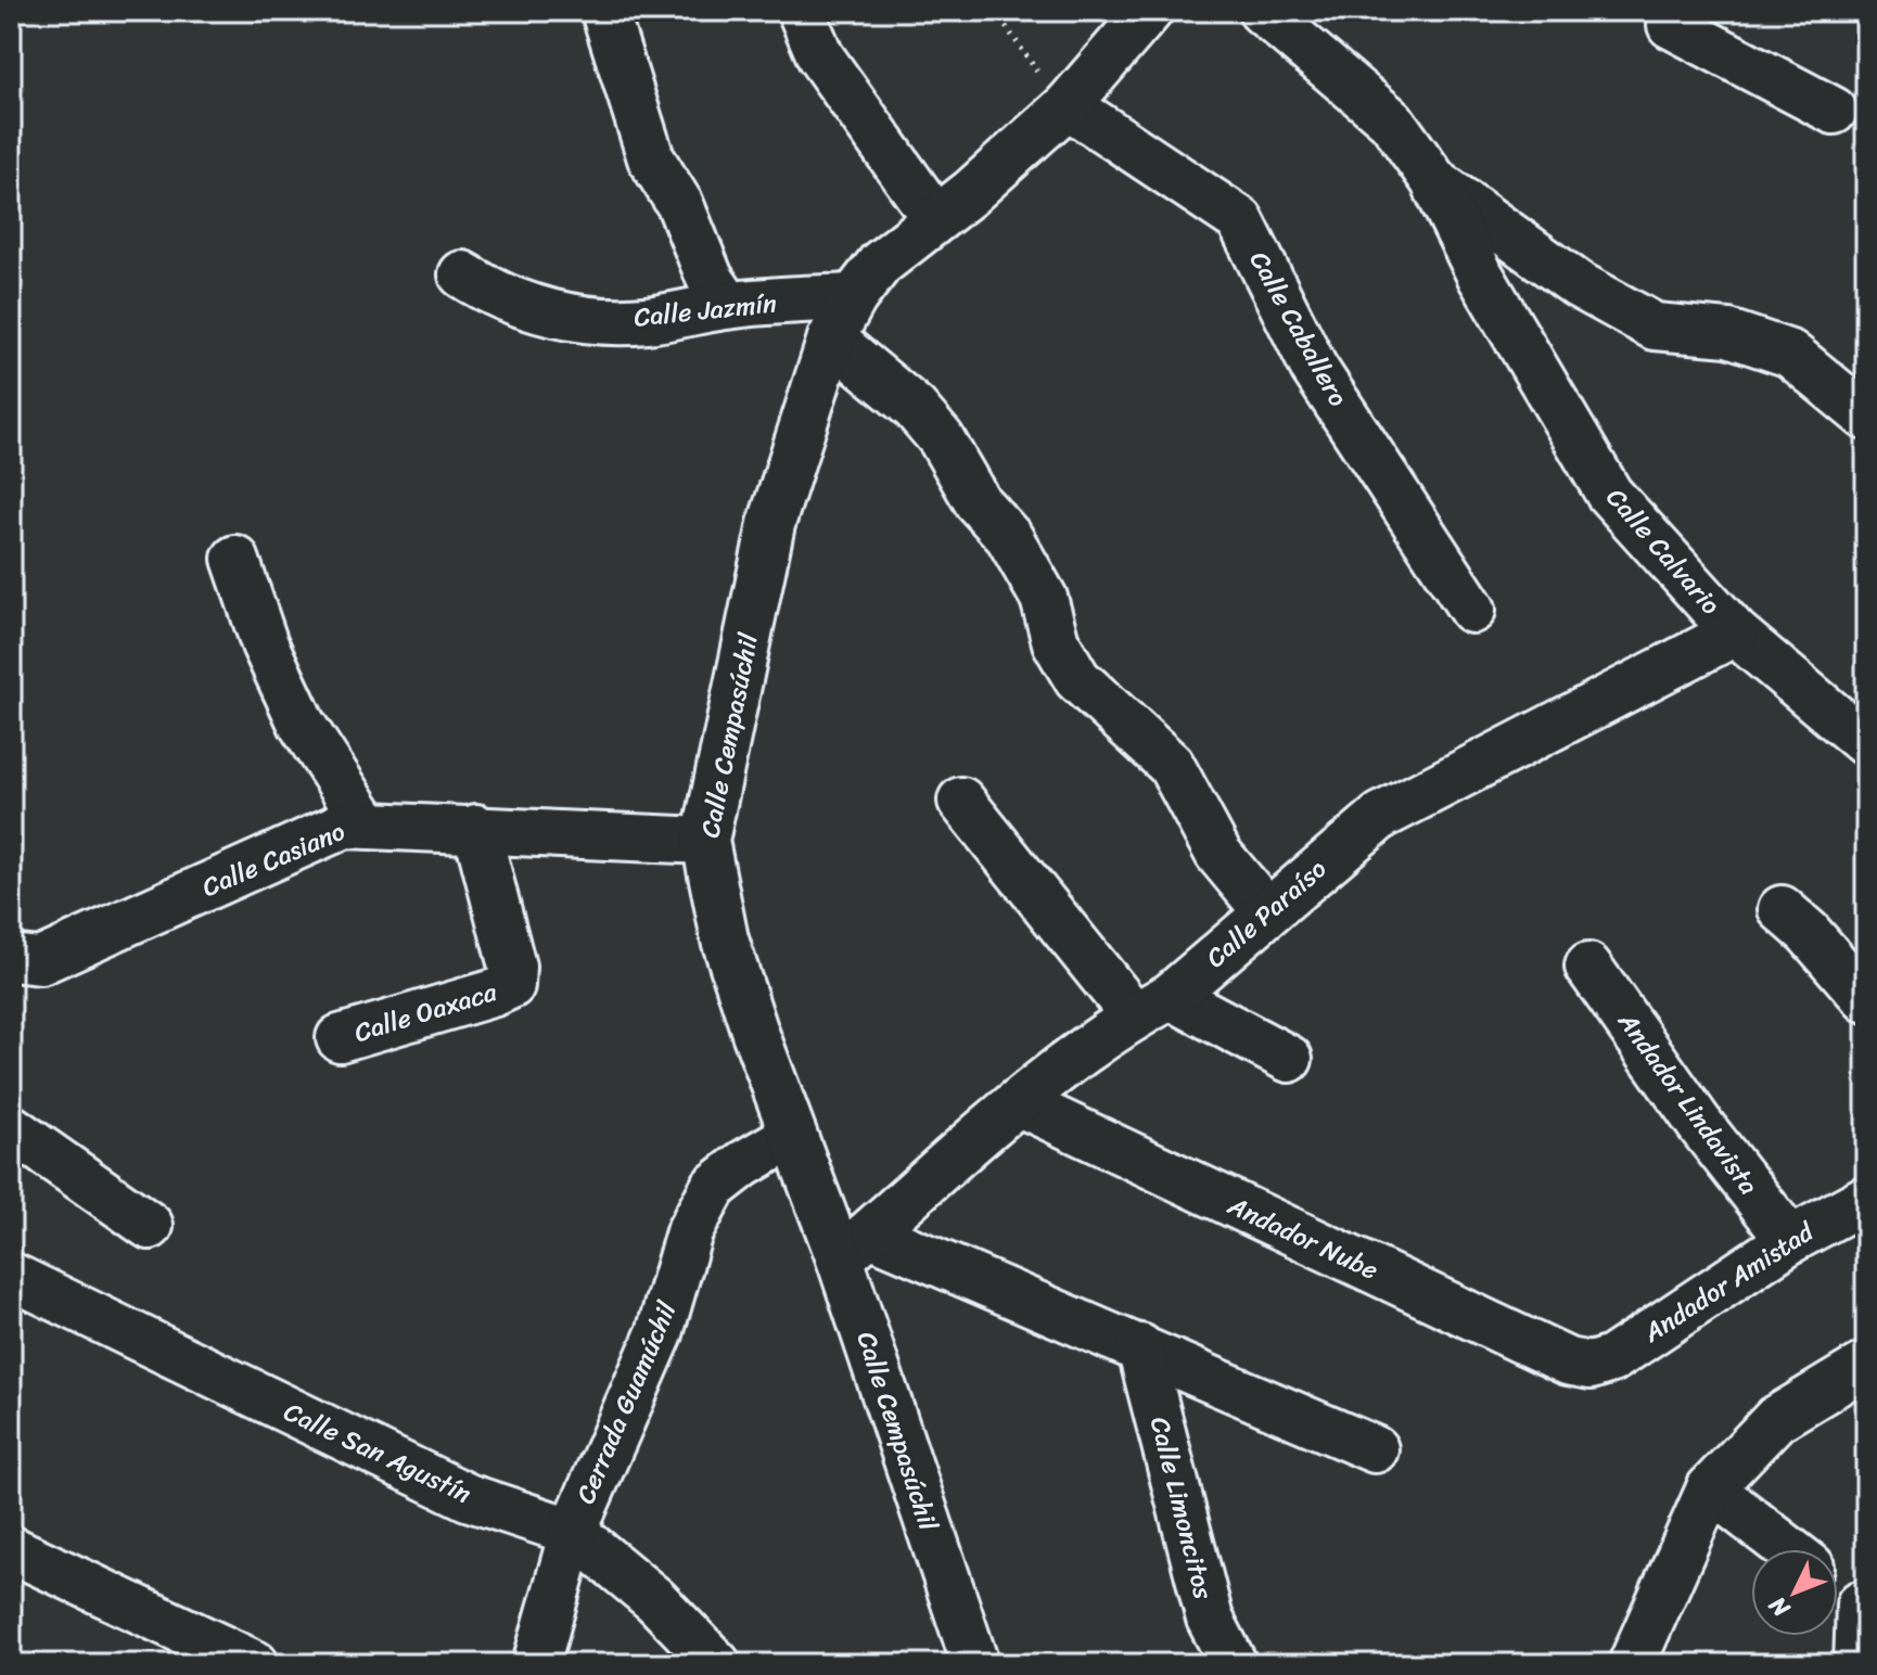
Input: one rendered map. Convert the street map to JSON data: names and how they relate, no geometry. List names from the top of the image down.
{
  "streets": {
    "street": [
      "Calle Jazmín",
      "Calle Caballero",
      "Calle Calvario",
      "Calle Cempasúchil",
      "Calle Casiano",
      "Calle Paraíso",
      "Calle Oaxaca",
      "Andador Lindavista",
      "Andador Nube",
      "Andador Amistad",
      "Cerrada Guamúchil",
      "Calle San Agustín",
      "Calle Limoncitos"
    ]
  },
  "crossings": [
    ["Calle Jazmín", "Calle Cempasúchil"],
    ["Calle Caballero", "Calle Cempasúchil"],
    ["Calle Calvario", "Calle Paraíso"],
    ["Calle Cempasúchil", "Calle Casiano"],
    ["Calle Cempasúchil", "Calle Paraíso"],
    ["Calle Cempasúchil", "Cerrada Guamúchil"],
    ["Calle Casiano", "Calle Oaxaca"],
    ["Calle Paraíso", "Andador Nube"],
    ["Andador Lindavista", "Andador Amistad"],
    ["Andador Nube", "Andador Amistad"],
    ["Cerrada Guamúchil", "Calle San Agustín"]
  ],
  "north": "bottom left"
}
